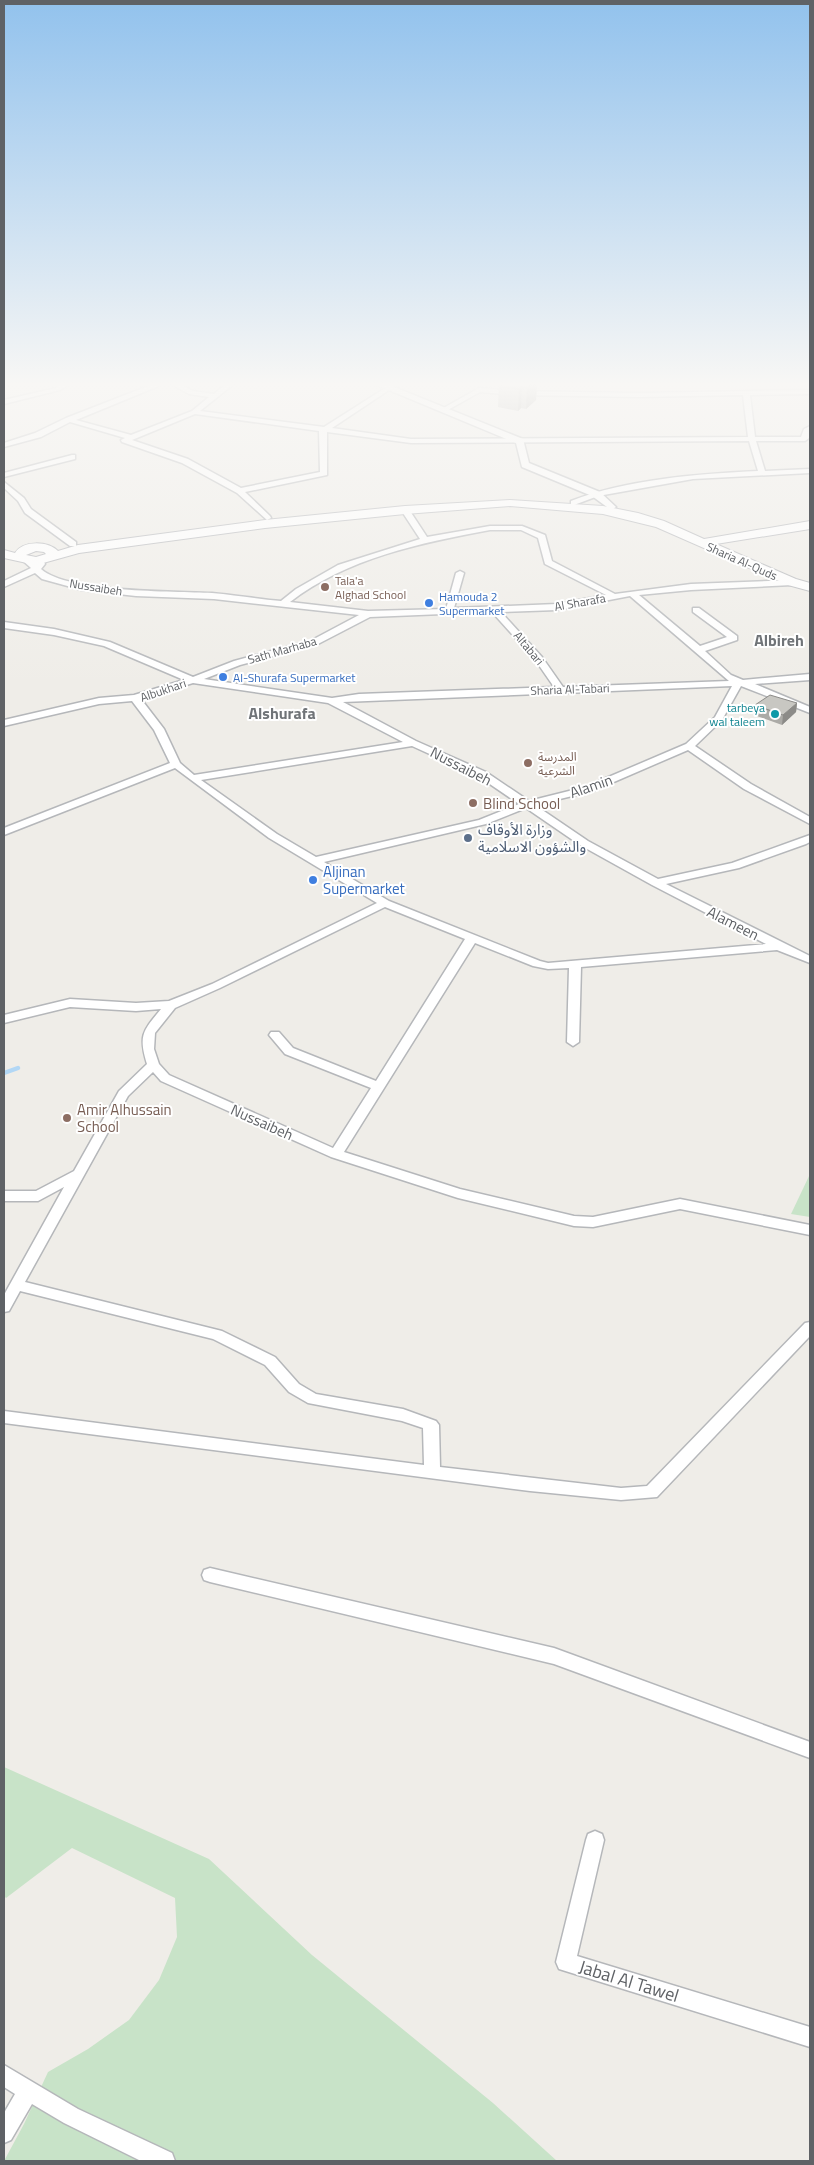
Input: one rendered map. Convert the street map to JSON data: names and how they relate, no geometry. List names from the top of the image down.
{
  "streets": {
    "main road": ["Sharia Al-Quds"],
    "street": [
      "Nussaibeh",
      "Al Sharafa",
      "Altabari",
      "Sath Marhaba",
      "Sharia Al-Tabari",
      "Albukhari",
      "Alamin",
      "Alameen",
      "Jabal Al Tawel"
    ]
  },
  "crossings": [
    ["Sharia Al-Quds", "Al Sharafa"],
    ["Nussaibeh", "Al Sharafa"],
    ["Nussaibeh", "Sath Marhaba"],
    ["Nussaibeh", "Sharia Al-Tabari"],
    ["Nussaibeh", "Albukhari"],
    ["Nussaibeh", "Alamin"],
    ["Al Sharafa", "Altabari"],
    ["Al Sharafa", "Sath Marhaba"],
    ["Altabari", "Sharia Al-Tabari"],
    ["Sath Marhaba", "Albukhari"],
    ["Sharia Al-Tabari", "Alamin"]
  ],
  "districts": ["Albireh", "Alshurafa"],
  "places": [
    "Tala'a Alghad School",
    "Hamouda 2 Supermarket",
    "Al-Shurafa Supermarket",
    "tarbeya wal taleem",
    "المدرسة الشرعية",
    "Blind School",
    "وزارة الأوقاف والشؤون الاسلامية",
    "Aljinan Supermarket",
    "Amir Alhussain School"
  ]
}
